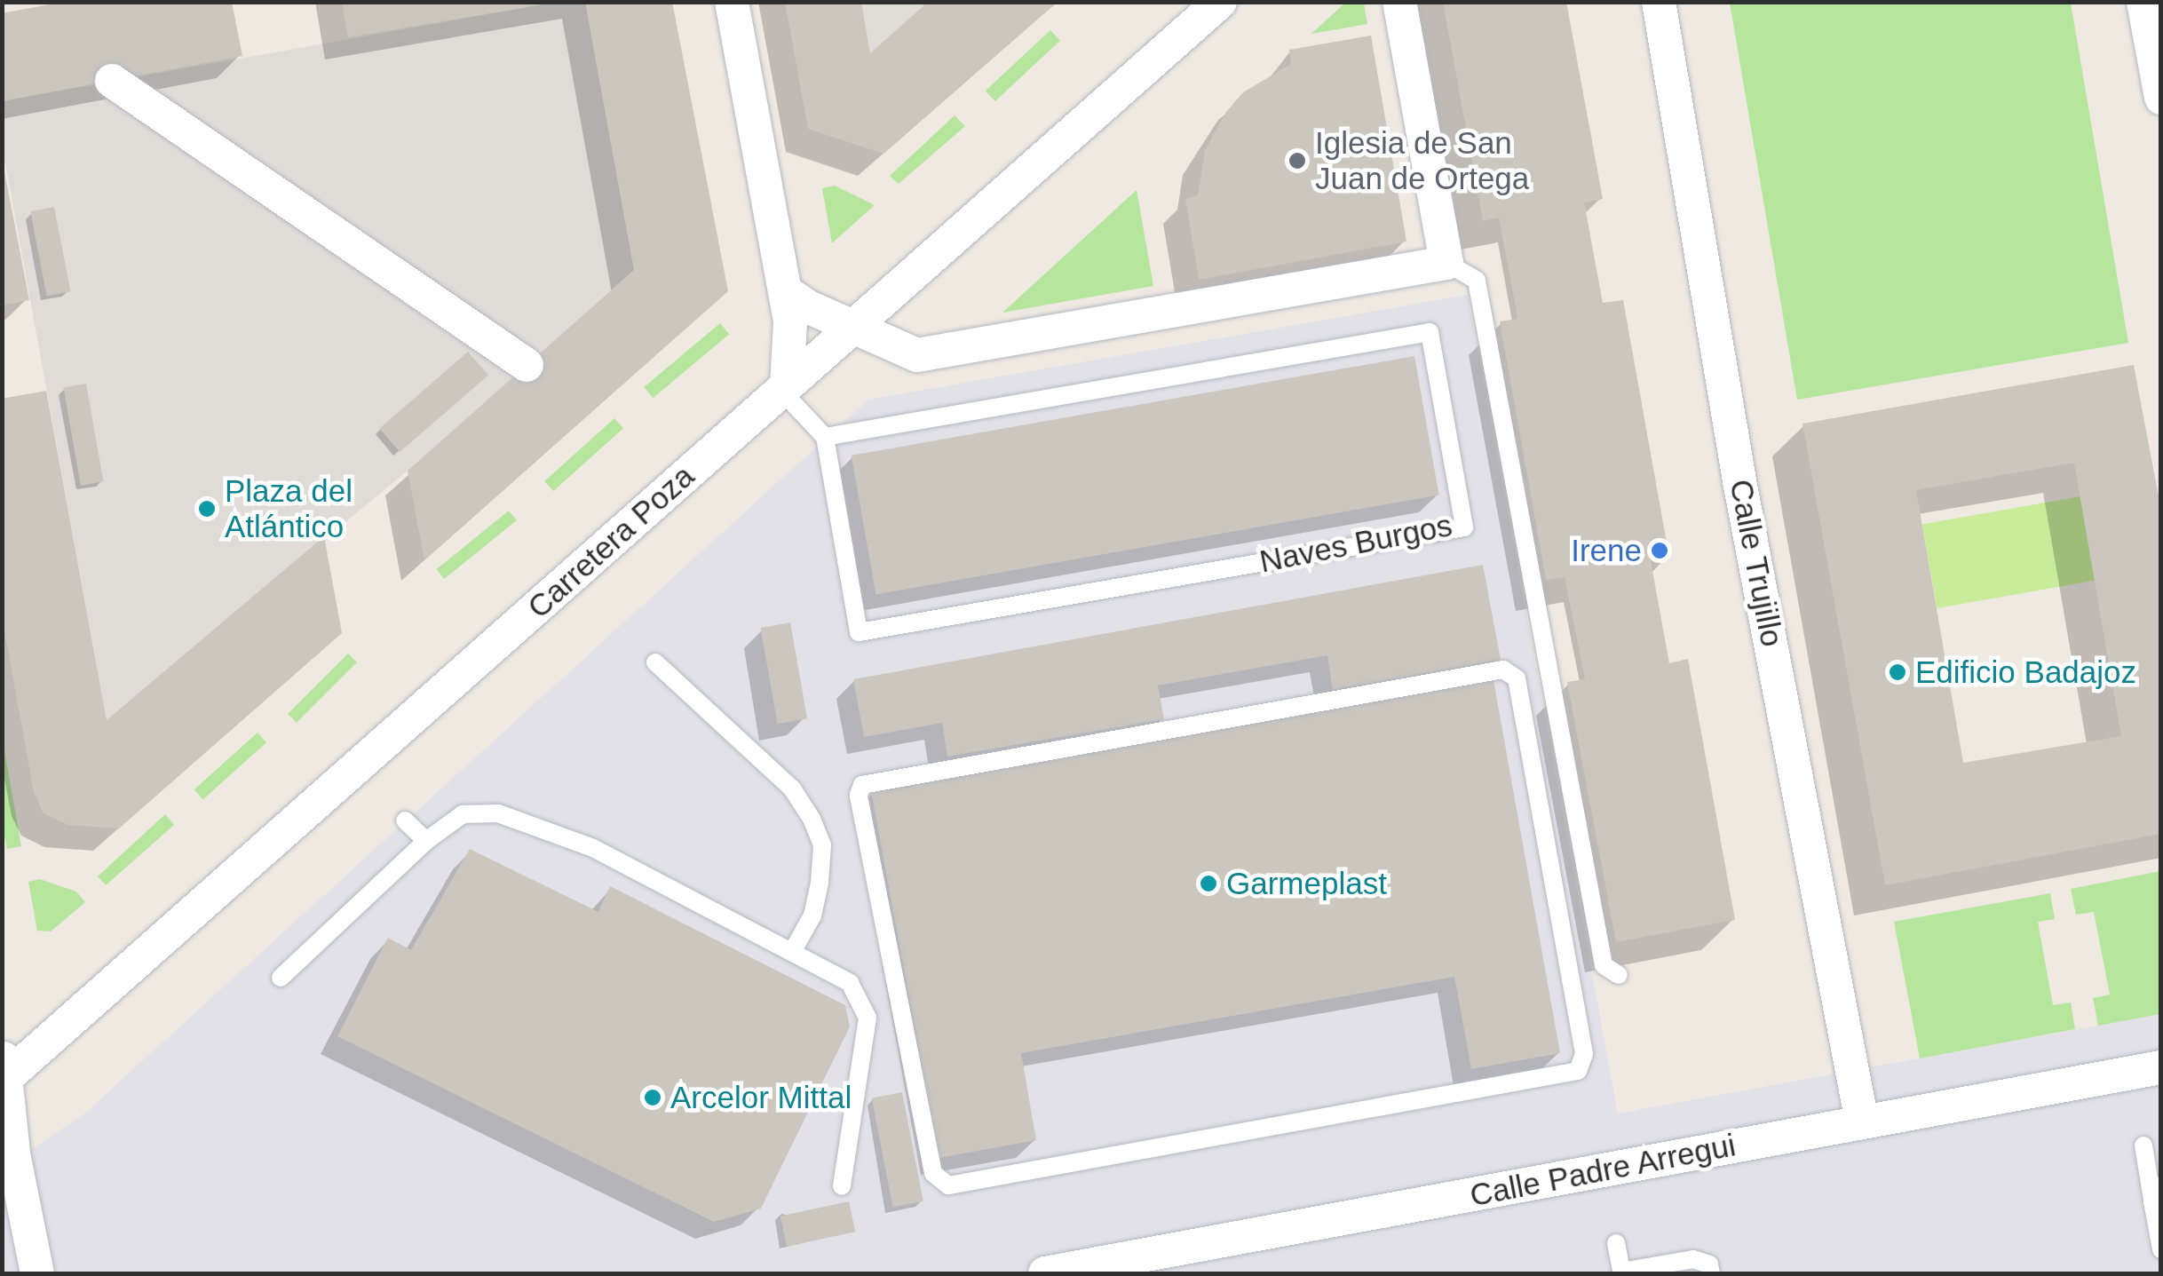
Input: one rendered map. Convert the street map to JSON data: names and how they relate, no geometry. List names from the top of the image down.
{
  "streets": {
    "street": ["Carretera Poza", "Calle Trujillo", "Calle Padre Arregui"],
    "lane": ["Naves Burgos"]
  },
  "crossings": [
    ["Calle Trujillo", "Calle Padre Arregui"]
  ],
  "places": [
    "Iglesia de San Juan de Ortega",
    "Plaza del Atlántico",
    "Irene",
    "Edificio Badajoz",
    "Garmeplast",
    "Arcelor Mittal"
  ]
}
